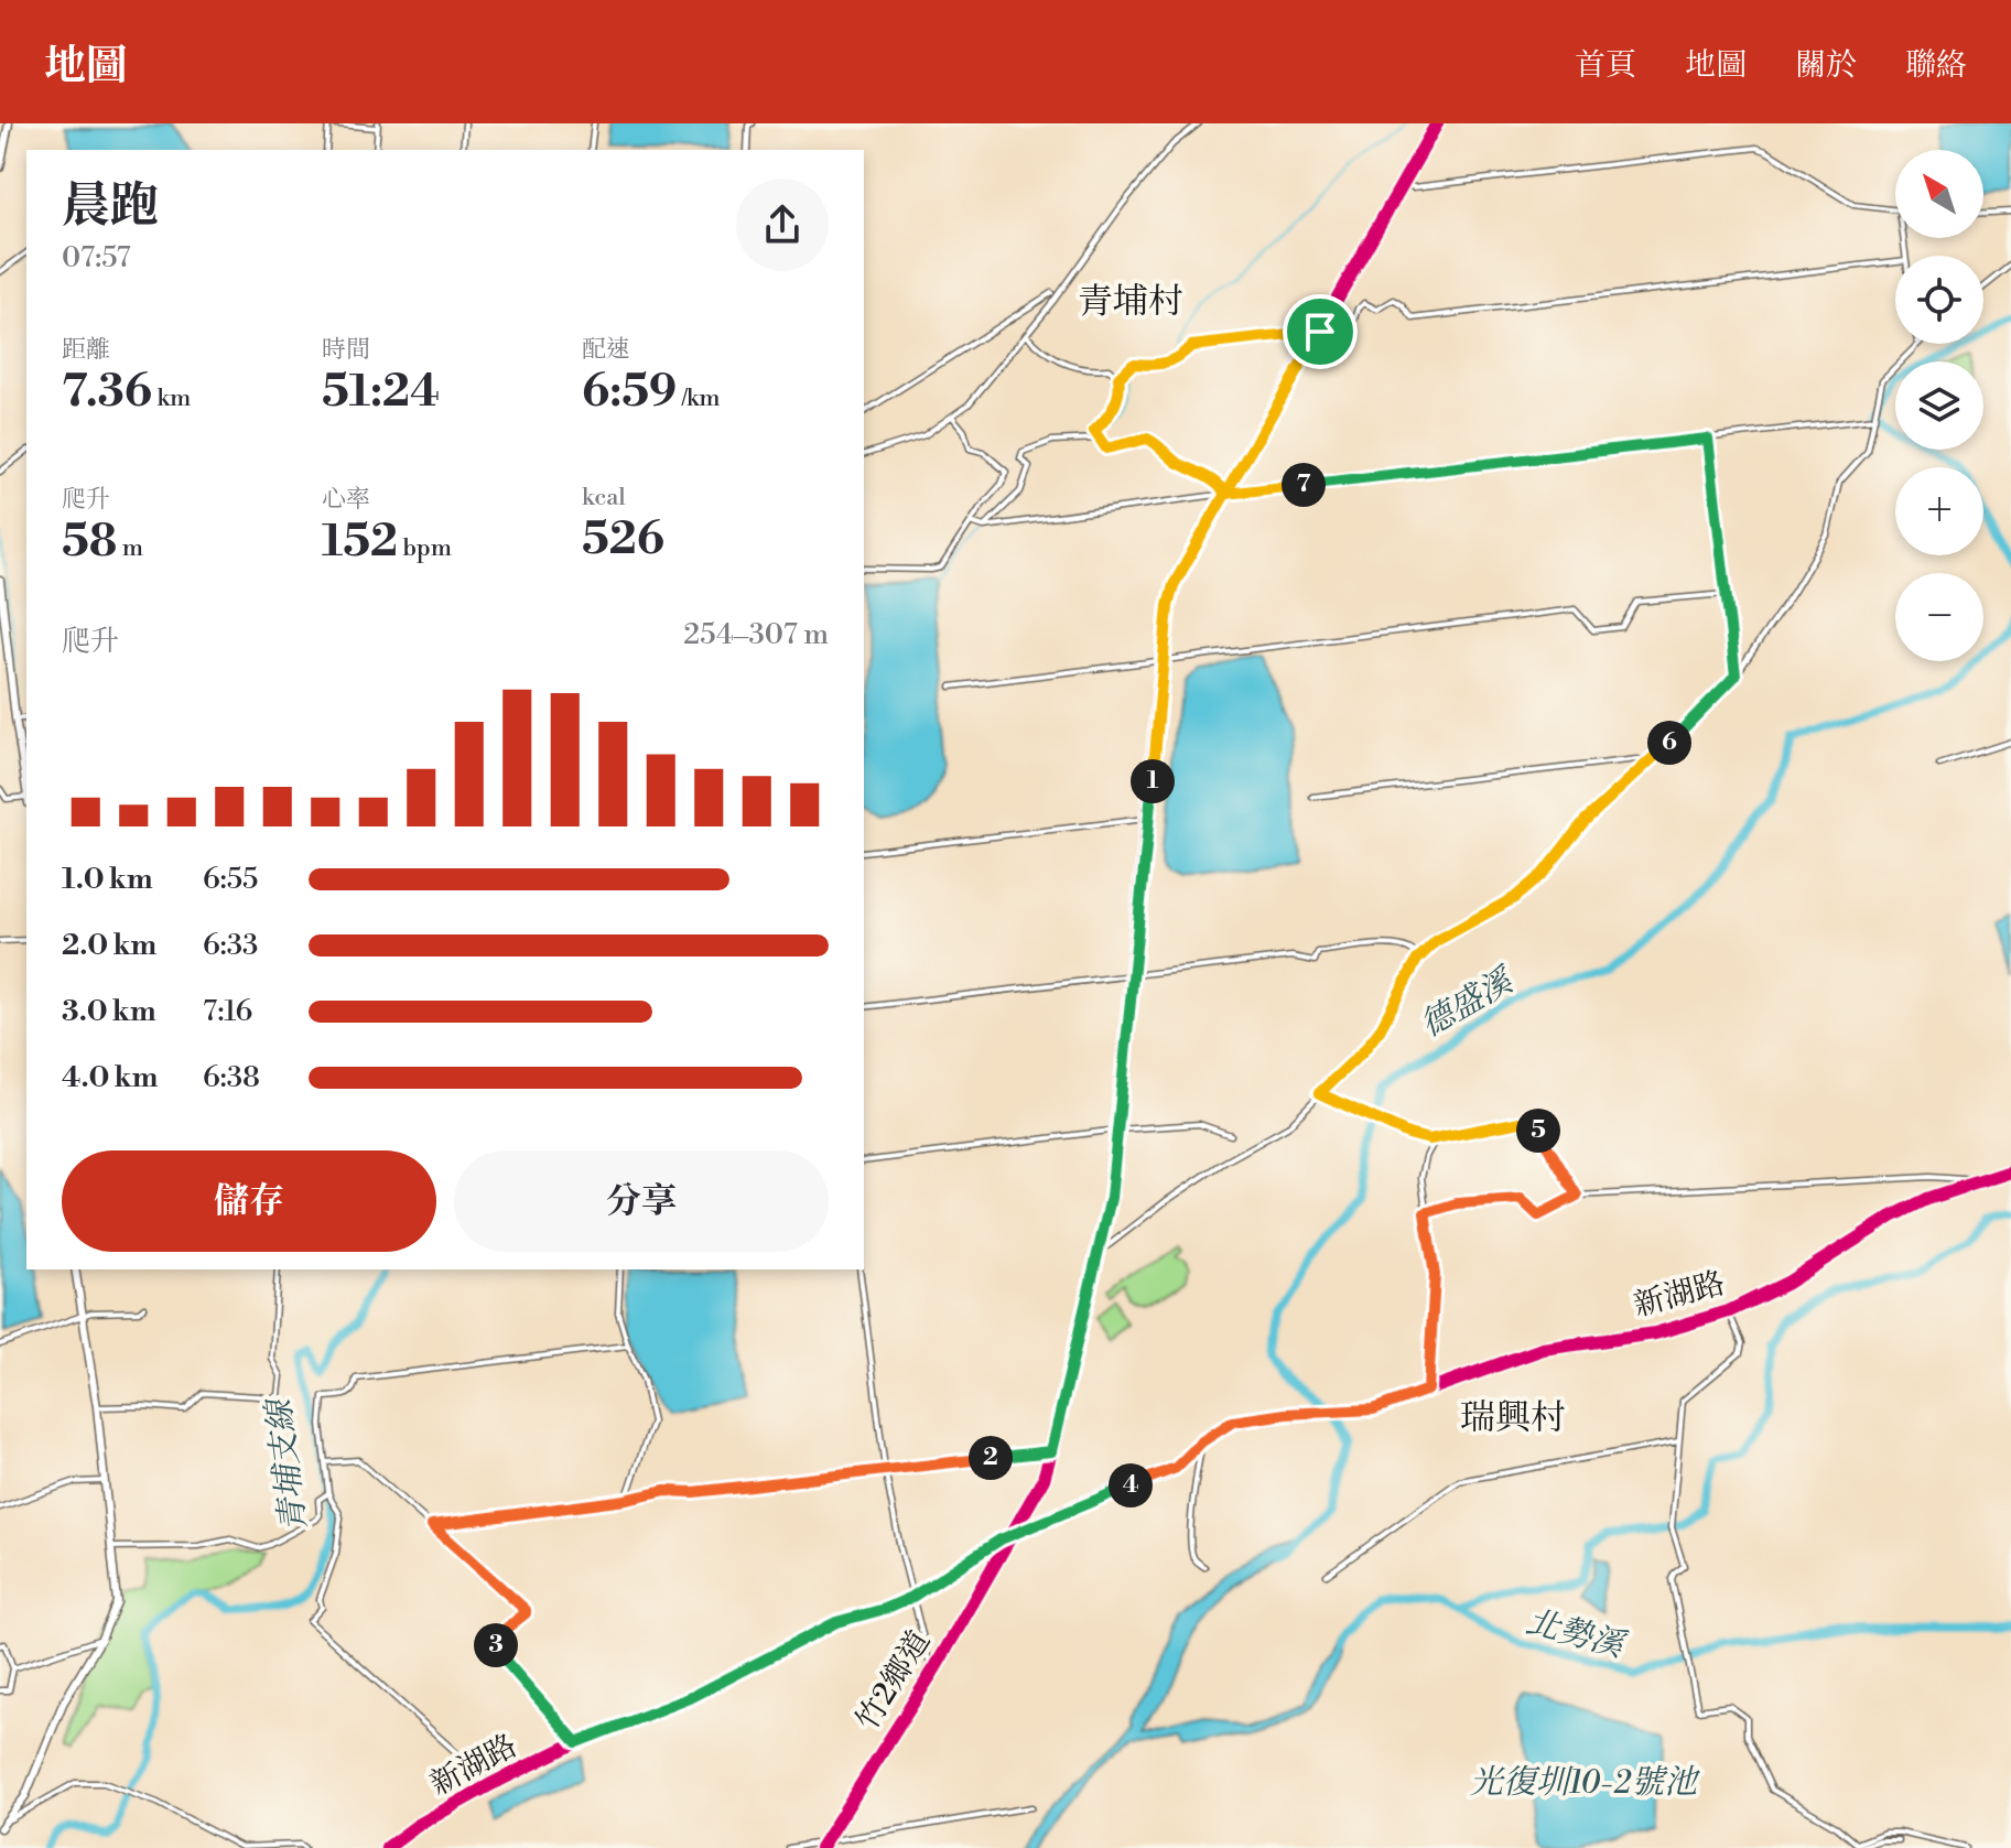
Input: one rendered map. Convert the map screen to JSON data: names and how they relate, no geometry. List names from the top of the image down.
{
  "streets": {
    "street": ["新湖路", "竹2鄉道"]
  },
  "crossings": [
    ["新湖路", "竹2鄉道"]
  ],
  "districts": ["青埔村", "瑞興村"],
  "water": [
    "德盛溪",
    "青埔支線",
    "北勢溪",
    "光復圳10-2號池"
  ],
  "north": "top left",
  "page": {
    "header": "地圖",
    "nav": [
      "首頁",
      "地圖",
      "關於",
      "聯絡"
    ],
    "map_buttons": ["+", "−"],
    "heading": ["晨跑", "07:57"],
    "stats": [
      ["距離", "7.36 km"],
      ["時間", "51:24"],
      ["配速", "6:59 /km"],
      ["爬升", "58 m"],
      ["心率", "152 bpm"],
      ["kcal", "526"]
    ],
    "pins": [
      "7",
      "6",
      "1",
      "5",
      "2",
      "4",
      "3"
    ],
    "chart": ["爬升", "254–307 m"],
    "list": [
      {
        "name": "1.0 km",
        "note": "6:55"
      },
      {
        "name": "2.0 km",
        "note": "6:33"
      },
      {
        "name": "3.0 km",
        "note": "7:16"
      },
      {
        "name": "4.0 km",
        "note": "6:38"
      }
    ],
    "buttons": ["儲存", "分享"]
  }
}
